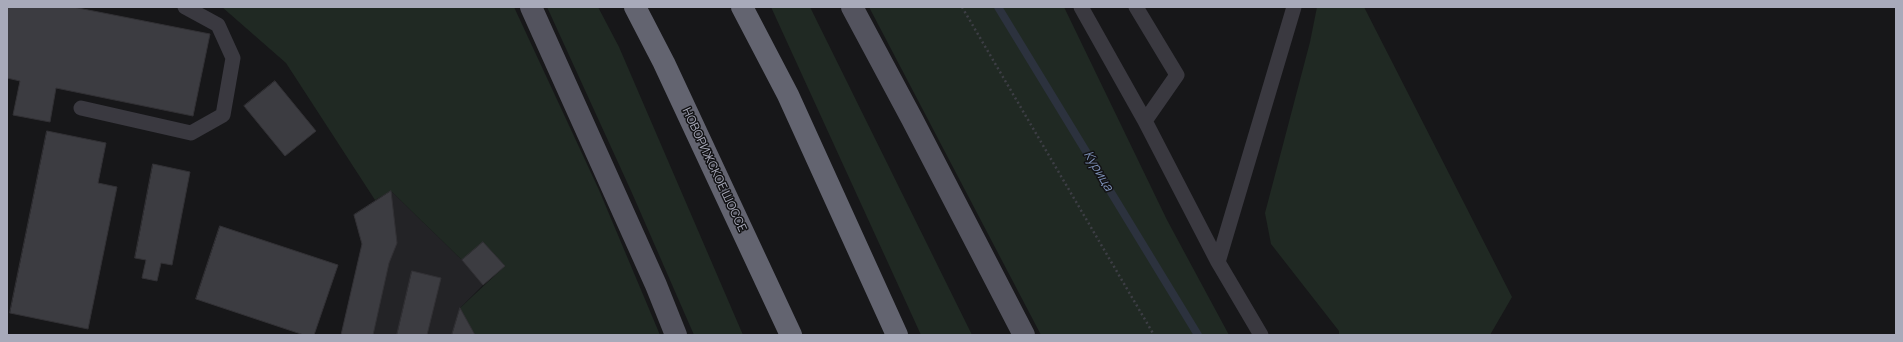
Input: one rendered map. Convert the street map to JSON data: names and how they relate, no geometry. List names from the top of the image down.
{
  "streets": {
    "highway": ["НОВОРИЖСКОЕ ШОССЕ"]
  },
  "water": ["Курица"]
}
